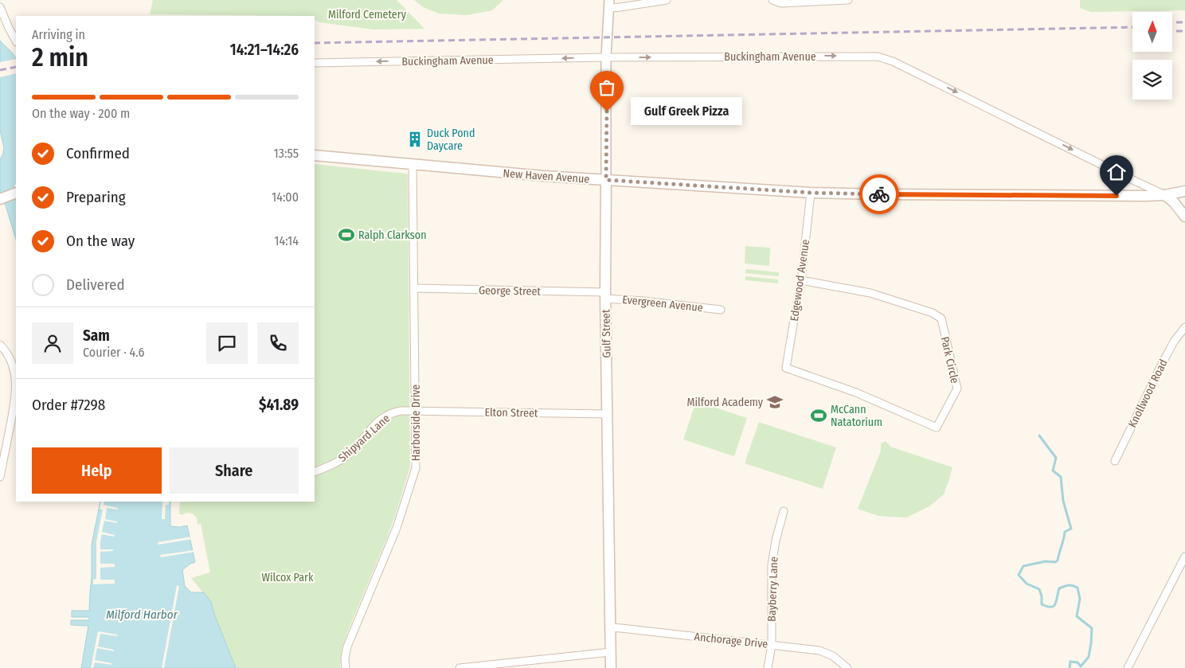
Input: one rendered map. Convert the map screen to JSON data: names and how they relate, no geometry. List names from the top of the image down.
{
  "streets": {
    "main road": ["Buckingham Avenue", "New Haven Avenue", "Gulf Street"],
    "street": [
      "Edgewood Avenue",
      "George Street",
      "Evergreen Avenue",
      "Park Circle",
      "Knollwood Road",
      "Elton Street",
      "Harborside Drive",
      "Shipyard Lane",
      "Bayberry Lane",
      "Anchorage Drive"
    ]
  },
  "crossings": [
    ["Buckingham Avenue", "New Haven Avenue"],
    ["Buckingham Avenue", "Gulf Street"],
    ["New Haven Avenue", "Edgewood Avenue"],
    ["New Haven Avenue", "Gulf Street"],
    ["New Haven Avenue", "Harborside Drive"],
    ["Edgewood Avenue", "Park Circle"],
    ["George Street", "Evergreen Avenue"],
    ["George Street", "Gulf Street"],
    ["George Street", "Harborside Drive"],
    ["Evergreen Avenue", "Gulf Street"],
    ["Gulf Street", "Elton Street"],
    ["Gulf Street", "Anchorage Drive"],
    ["Elton Street", "Harborside Drive"],
    ["Elton Street", "Shipyard Lane"],
    ["Harborside Drive", "Shipyard Lane"],
    ["Bayberry Lane", "Anchorage Drive"]
  ],
  "water": ["Milford Harbor"],
  "parks": ["Milford Cemetery", "Wilcox Park"],
  "places": {
    "other": ["Gulf Greek Pizza"],
    "building": ["Duck Pond Daycare"],
    "sports": ["Ralph Clarkson", "McCann Natatorium"],
    "school or university": ["Milford Academy"]
  },
  "north": "top",
  "page": {
    "heading": ["2 min", "Arriving in", "14:21–14:26"],
    "panel": [
      "Sam",
      "Courier · 4.6",
      "Order #7298",
      "$41.89"
    ],
    "bar": "On the way · 200 m",
    "bubble": "Gulf Greek Pizza",
    "list": [
      ["Confirmed", "13:55"],
      ["Preparing", "14:00"],
      ["On the way", "14:14"],
      "Delivered"
    ],
    "buttons": ["Help", "Share"]
  }
}
